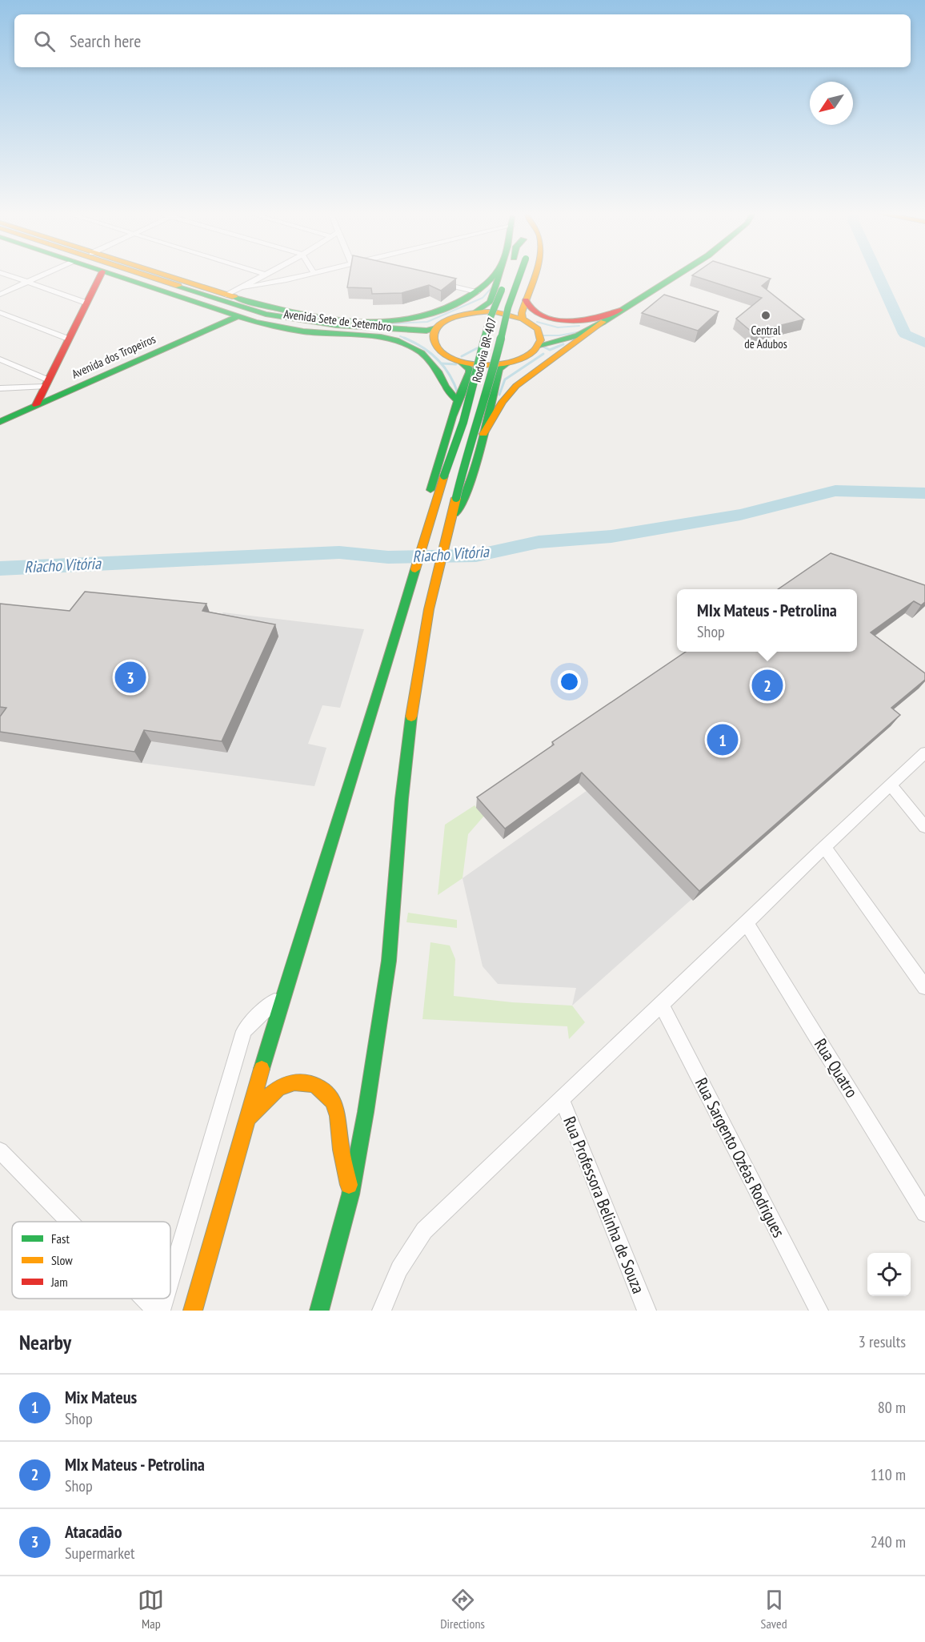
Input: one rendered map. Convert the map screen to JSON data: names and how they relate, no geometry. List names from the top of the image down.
{
  "streets": {
    "main road": ["Avenida Sete de Setembro", "Rodovia BR-407", "Avenida dos Tropeiros"],
    "street": ["Rua Quatro", "Rua Sargento Ozéas Rodrigues", "Rua Professora Belinha de Souza"]
  },
  "crossings": [
    ["Avenida Sete de Setembro", "Avenida dos Tropeiros"]
  ],
  "water": ["Riacho Vitória"],
  "places": ["Central de Adubos"],
  "legend": ["Fast", "Slow", "Jam"],
  "north": "bottom left",
  "page": {
    "search": "Search here",
    "popup": ["MIx Mateus - Petrolina", "Shop"],
    "pins": ["3", "2", "1"],
    "heading": ["Nearby", "3 results"],
    "list": [
      {
        "mark": "1",
        "name": "Mix Mateus",
        "note": "Shop",
        "value": "80 m"
      },
      {
        "mark": "2",
        "name": "MIx Mateus - Petrolina",
        "note": "Shop",
        "value": "110 m"
      },
      {
        "mark": "3",
        "name": "Atacadão",
        "note": "Supermarket",
        "value": "240 m"
      }
    ],
    "nav": ["Map", "Directions", "Saved"]
  }
}
